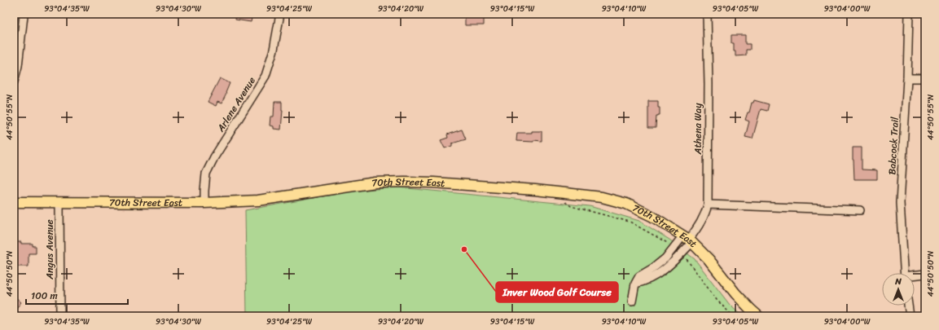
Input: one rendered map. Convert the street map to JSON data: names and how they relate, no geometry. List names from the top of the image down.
{
  "streets": {
    "main road": ["70th Street East"],
    "street": [
      "Arlene Avenue",
      "Athena Way",
      "Babcock Trail",
      "Angus Avenue"
    ]
  },
  "crossings": [
    ["Arlene Avenue", "70th Street East"],
    ["Athena Way", "70th Street East"],
    ["70th Street East", "Angus Avenue"]
  ],
  "places": ["Inver Wood Golf Course"],
  "scale_bar": "100 m",
  "north": "top",
  "coordinates": [
    "93°04'35\"W",
    "93°04'30\"W",
    "93°04'25\"W",
    "93°04'20\"W",
    "93°04'15\"W",
    "93°04'10\"W",
    "93°04'05\"W",
    "93°04'00\"W",
    "44°50'55\"N",
    "44°50'50\"N"
  ]
}
